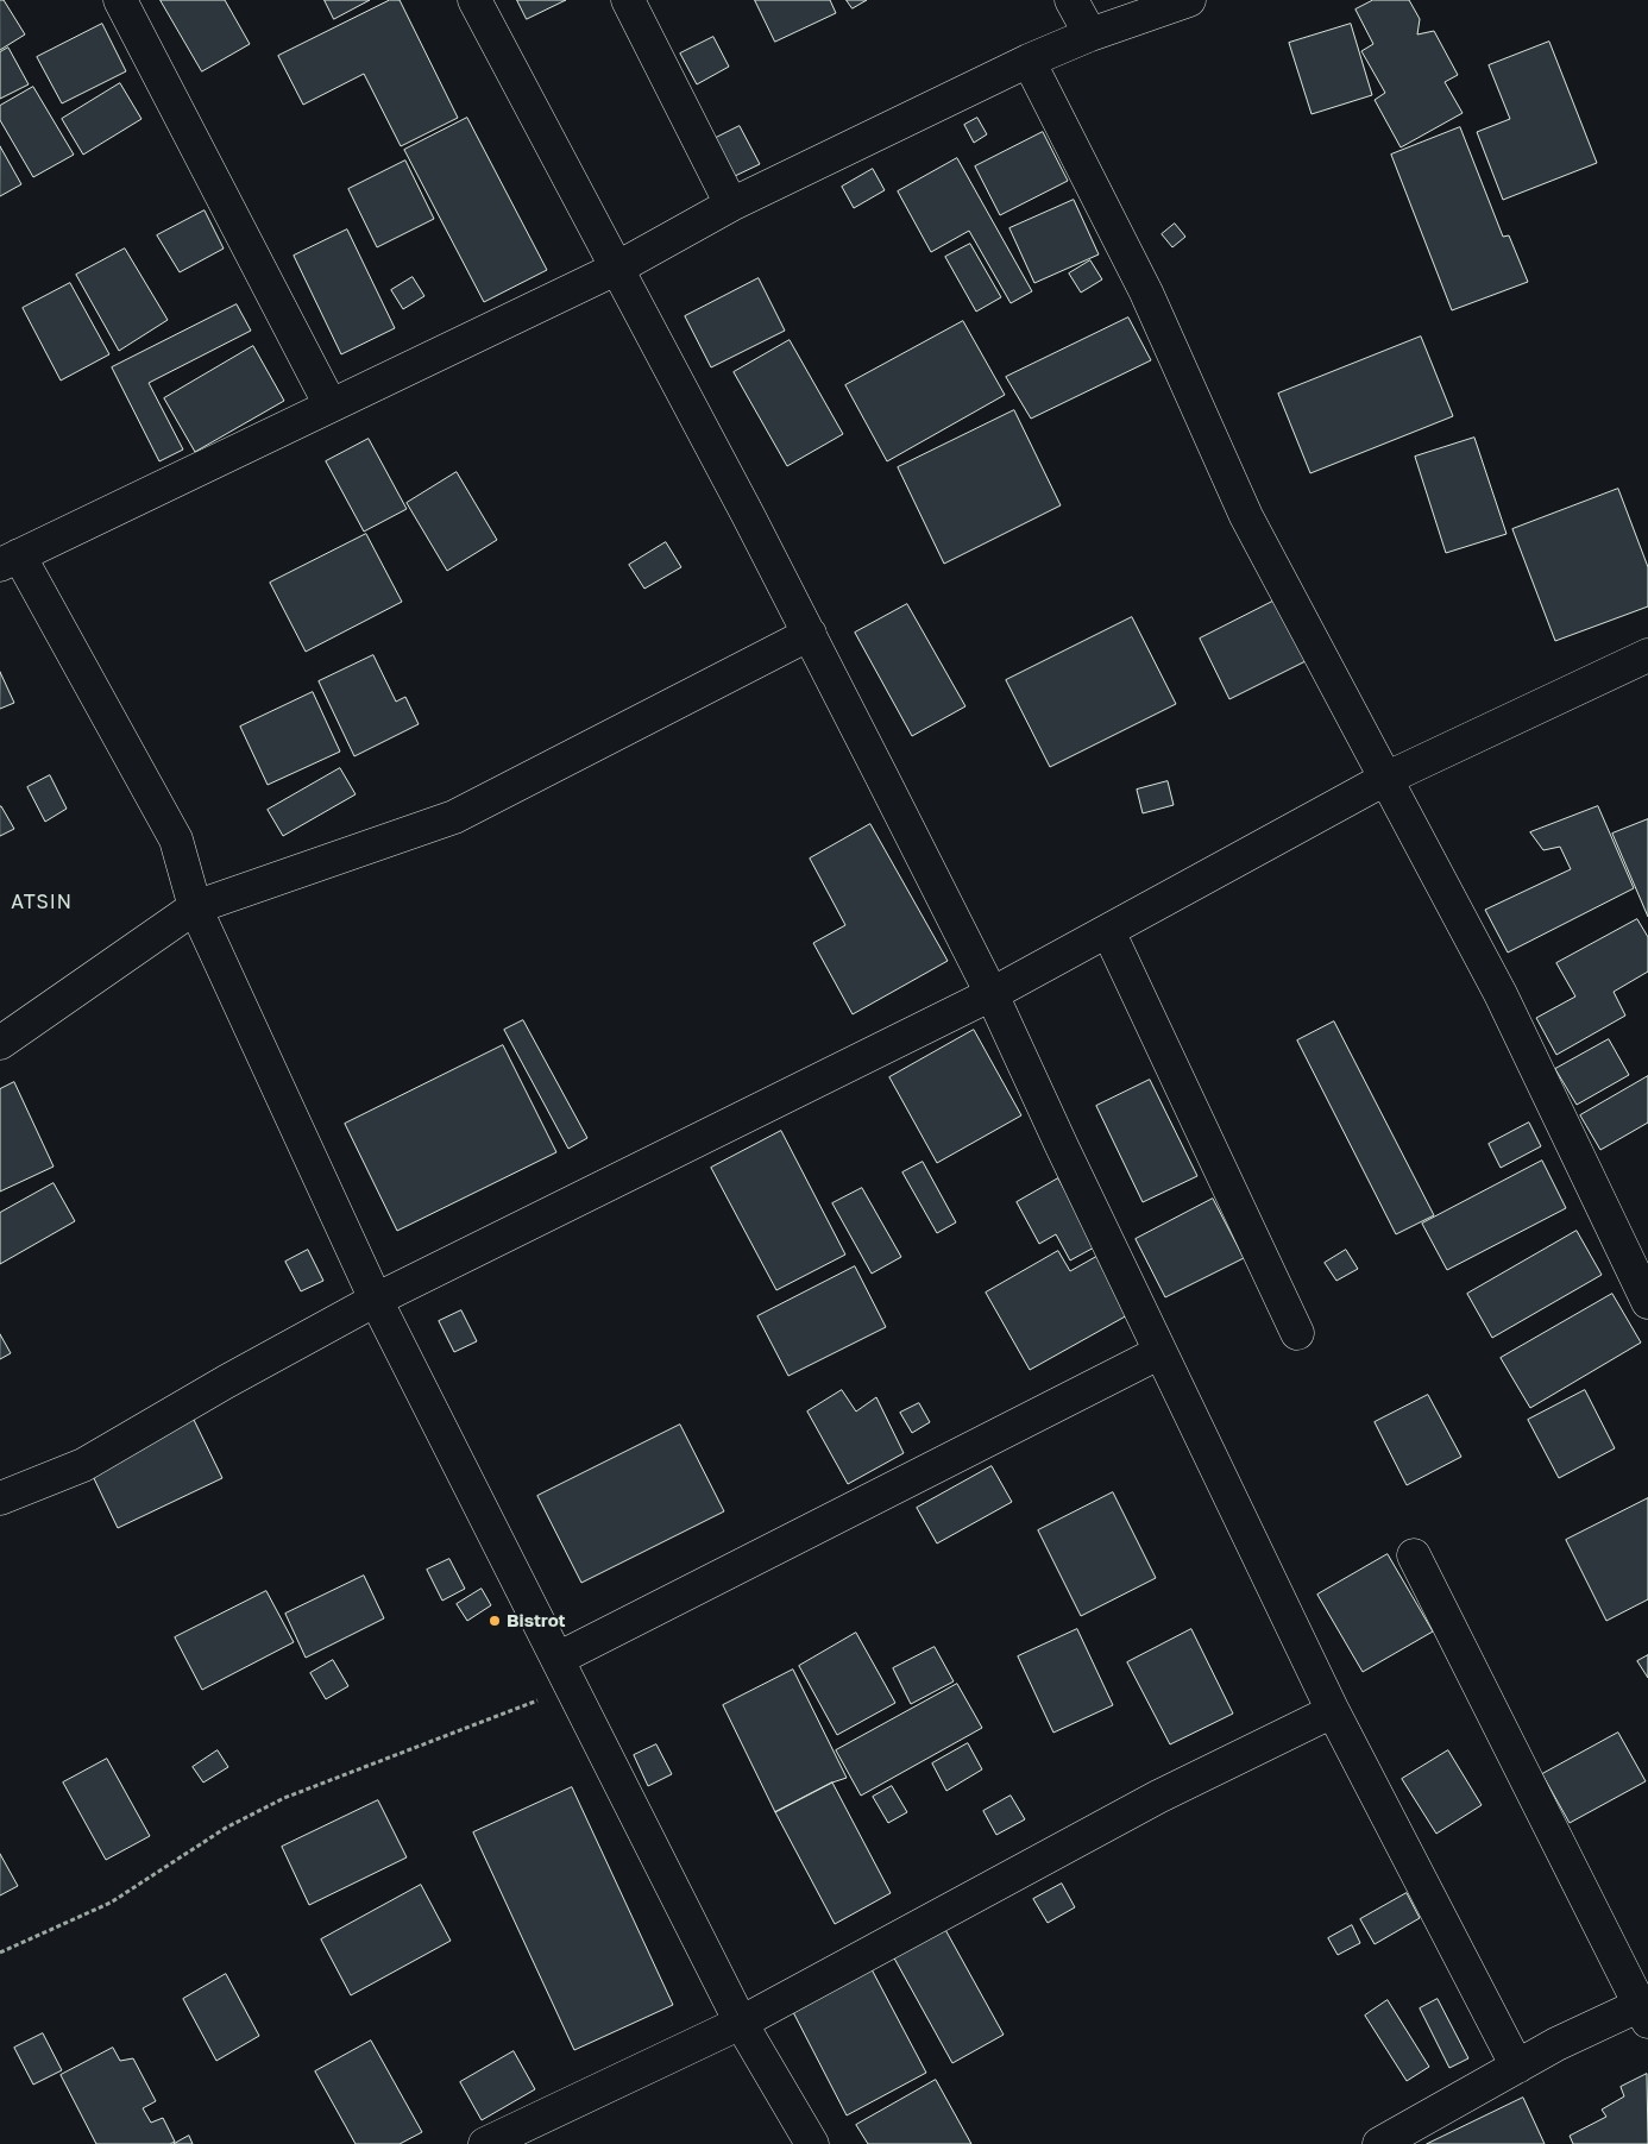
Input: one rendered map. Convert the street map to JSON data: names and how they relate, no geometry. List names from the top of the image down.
{
  "districts": ["ATSIN"],
  "places": ["Bistrot"]
}
